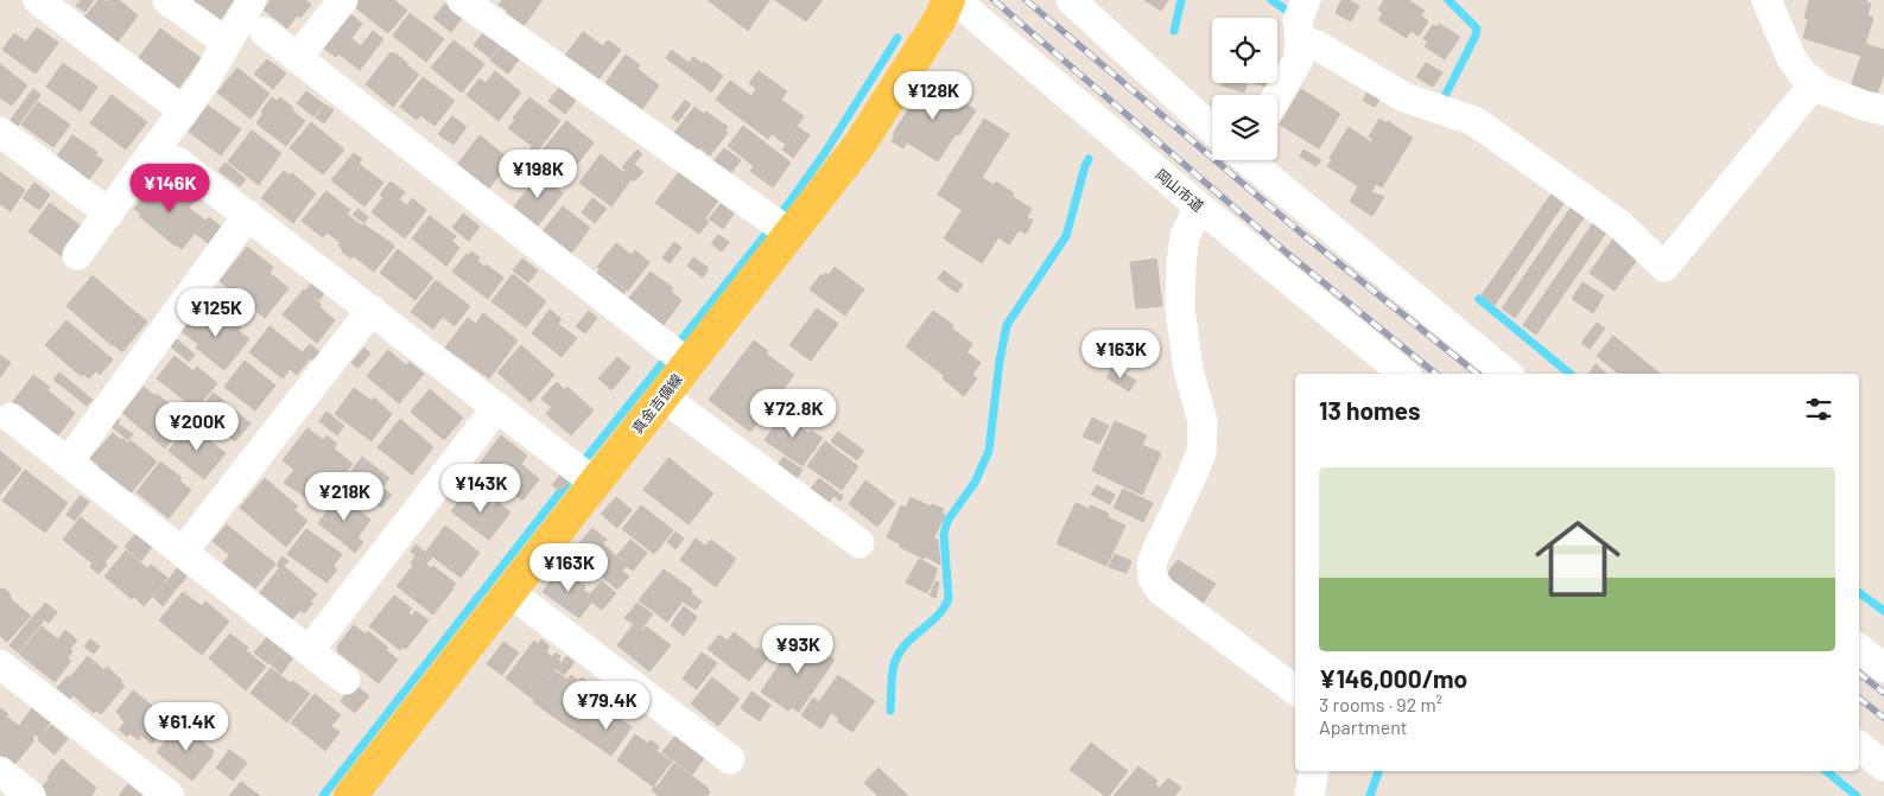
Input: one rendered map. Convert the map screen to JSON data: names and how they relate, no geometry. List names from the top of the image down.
{
  "streets": {
    "main road": ["真金吉備線"],
    "street": ["岡山市道"]
  },
  "page": {
    "price": [
      "¥128K",
      "¥198K",
      "¥146K",
      "¥125K",
      "¥163K",
      "¥72.8K",
      "¥200K",
      "¥143K",
      "¥218K",
      "¥163K",
      "¥93K",
      "¥79.4K",
      "¥61.4K"
    ],
    "heading": "13 homes",
    "list": [
      {
        "name": "¥146,000/mo",
        "note": "3 rooms · 92 m² · Apartment"
      }
    ]
  }
}
